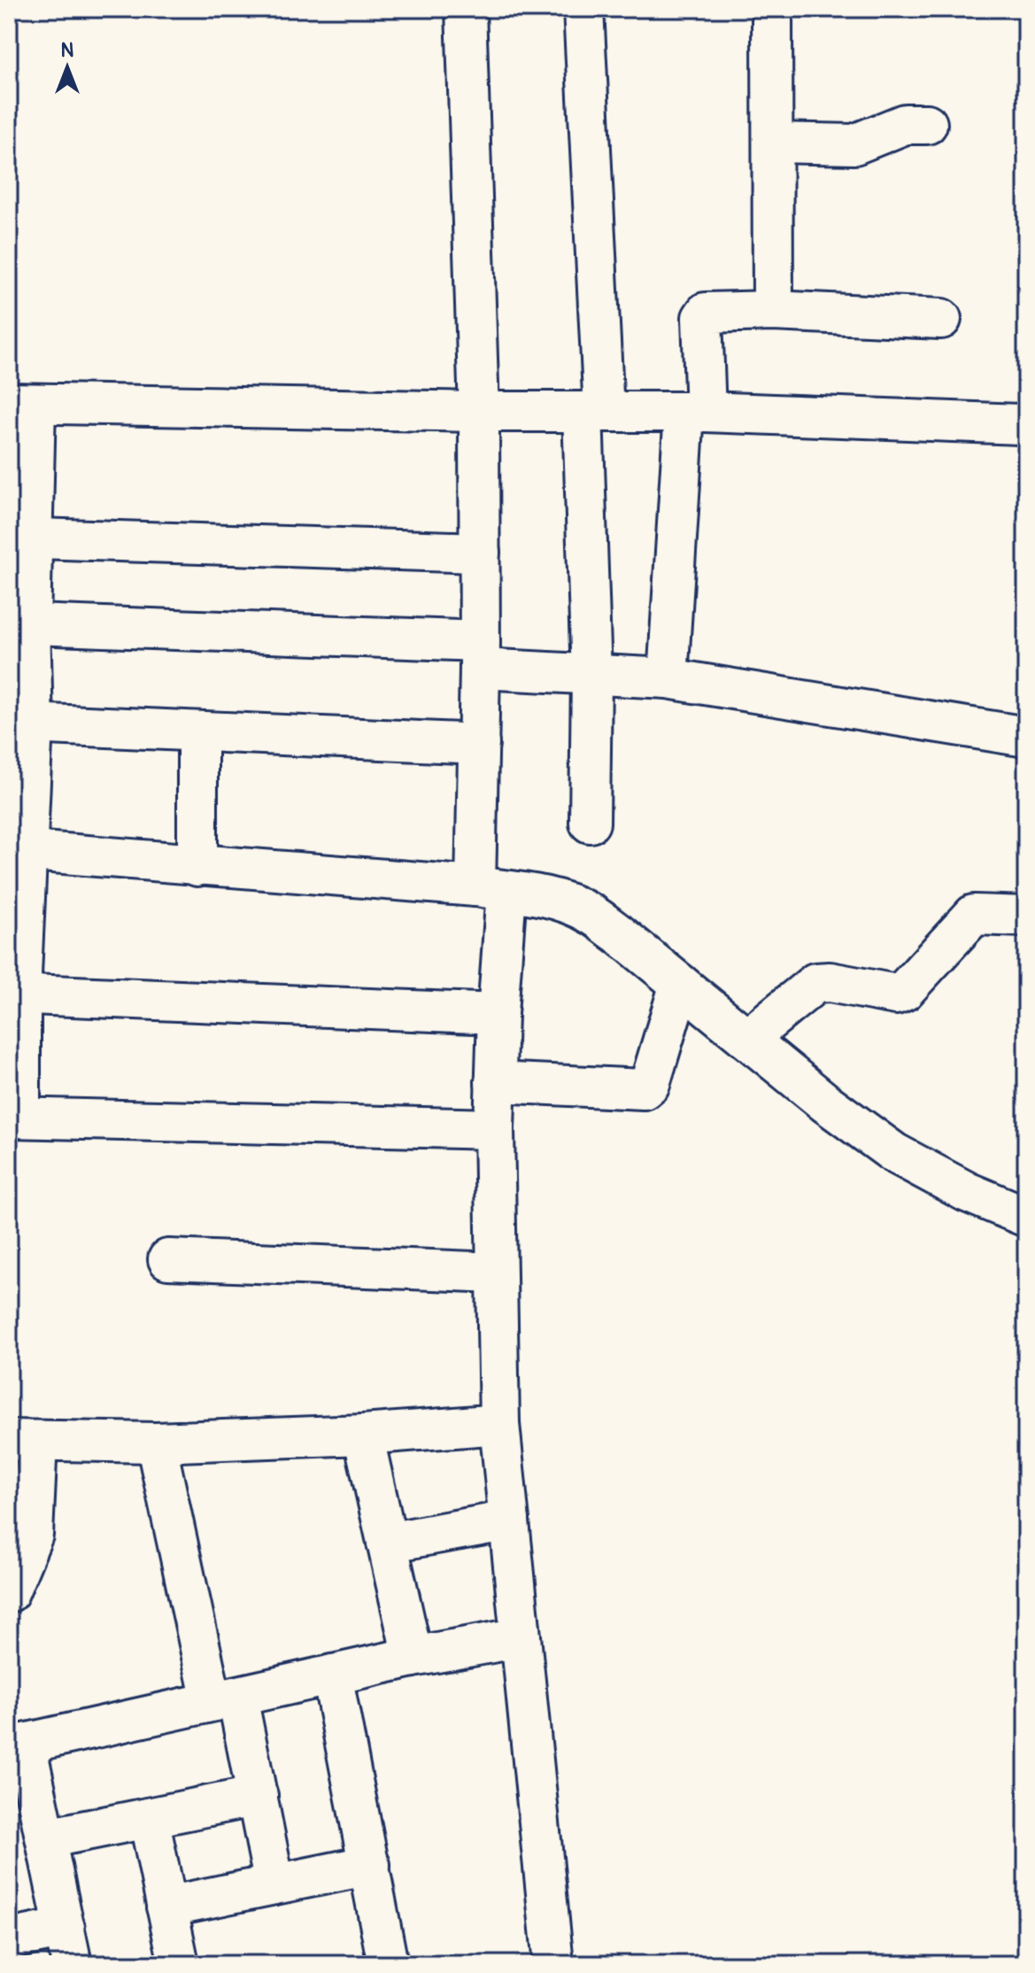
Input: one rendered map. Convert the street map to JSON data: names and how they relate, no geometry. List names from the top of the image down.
{
  "north": "top"
}
